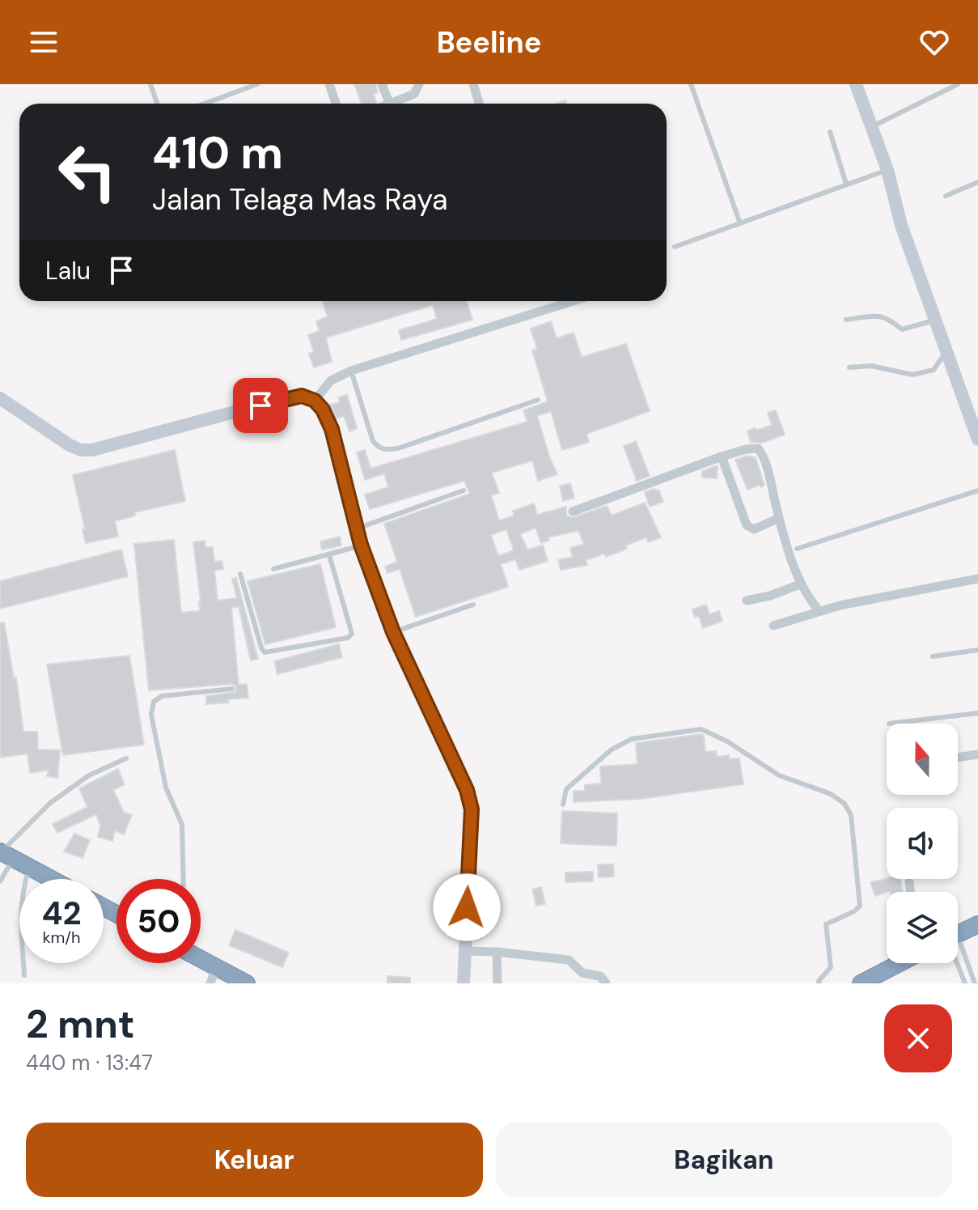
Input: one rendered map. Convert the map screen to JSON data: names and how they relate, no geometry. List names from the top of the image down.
{
  "north": "top",
  "page": {
    "header": "Beeline",
    "turn": ["410 m", "Jalan Telaga Mas Raya"],
    "then": "Lalu",
    "speed": "42 km/h",
    "limit": "50",
    "heading": ["2 mnt", "440 m · 13:47"],
    "buttons": ["Keluar", "Bagikan"]
  }
}
